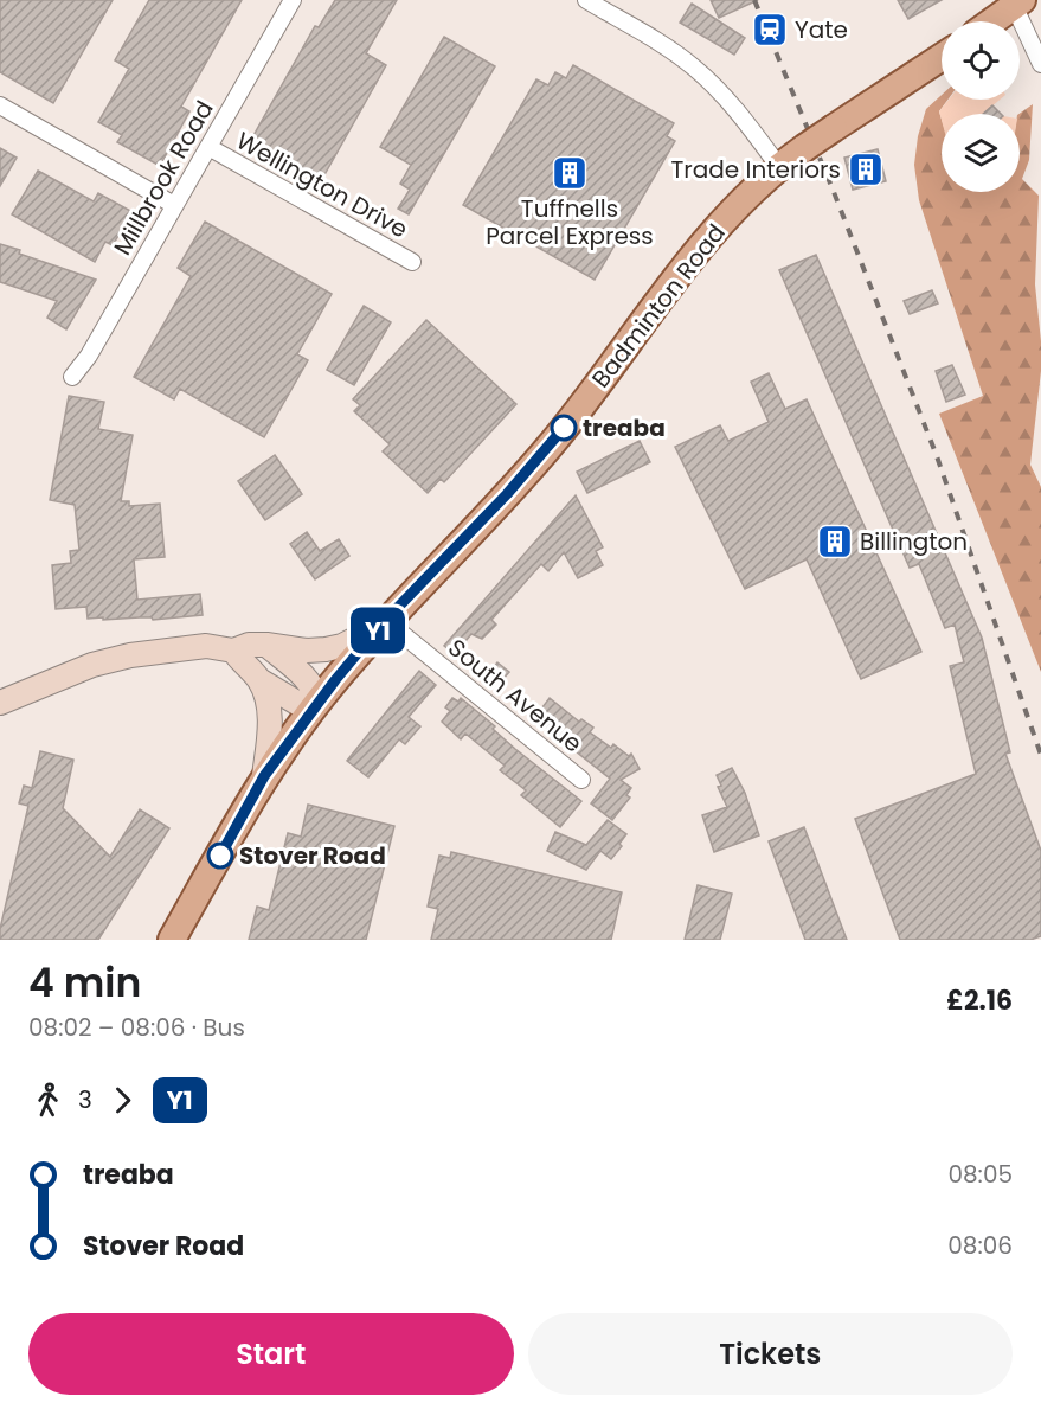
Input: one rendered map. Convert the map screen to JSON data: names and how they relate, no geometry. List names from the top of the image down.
{
  "streets": {
    "main road": ["Badminton Road"],
    "street": ["Millbrook Road", "Wellington Drive", "South Avenue"]
  },
  "crossings": [
    ["Millbrook Road", "Wellington Drive"],
    ["Badminton Road", "South Avenue"]
  ],
  "places": {
    "station": ["Yate"],
    "building": ["Trade Interiors", "Tuffnells Parcel Express", "Billington"],
    "other": ["treaba", "Stover Road"]
  },
  "lines": ["bus line Y1"],
  "page": {
    "on_map": "Y1",
    "heading": ["4 min", "08:02 – 08:06 · Bus", "£2.16"],
    "legs": ["3", "Y1"],
    "list": [
      {
        "name": "treaba",
        "value": "08:05"
      },
      {
        "name": "Stover Road",
        "value": "08:06"
      }
    ],
    "buttons": ["Start", "Tickets"]
  }
}
